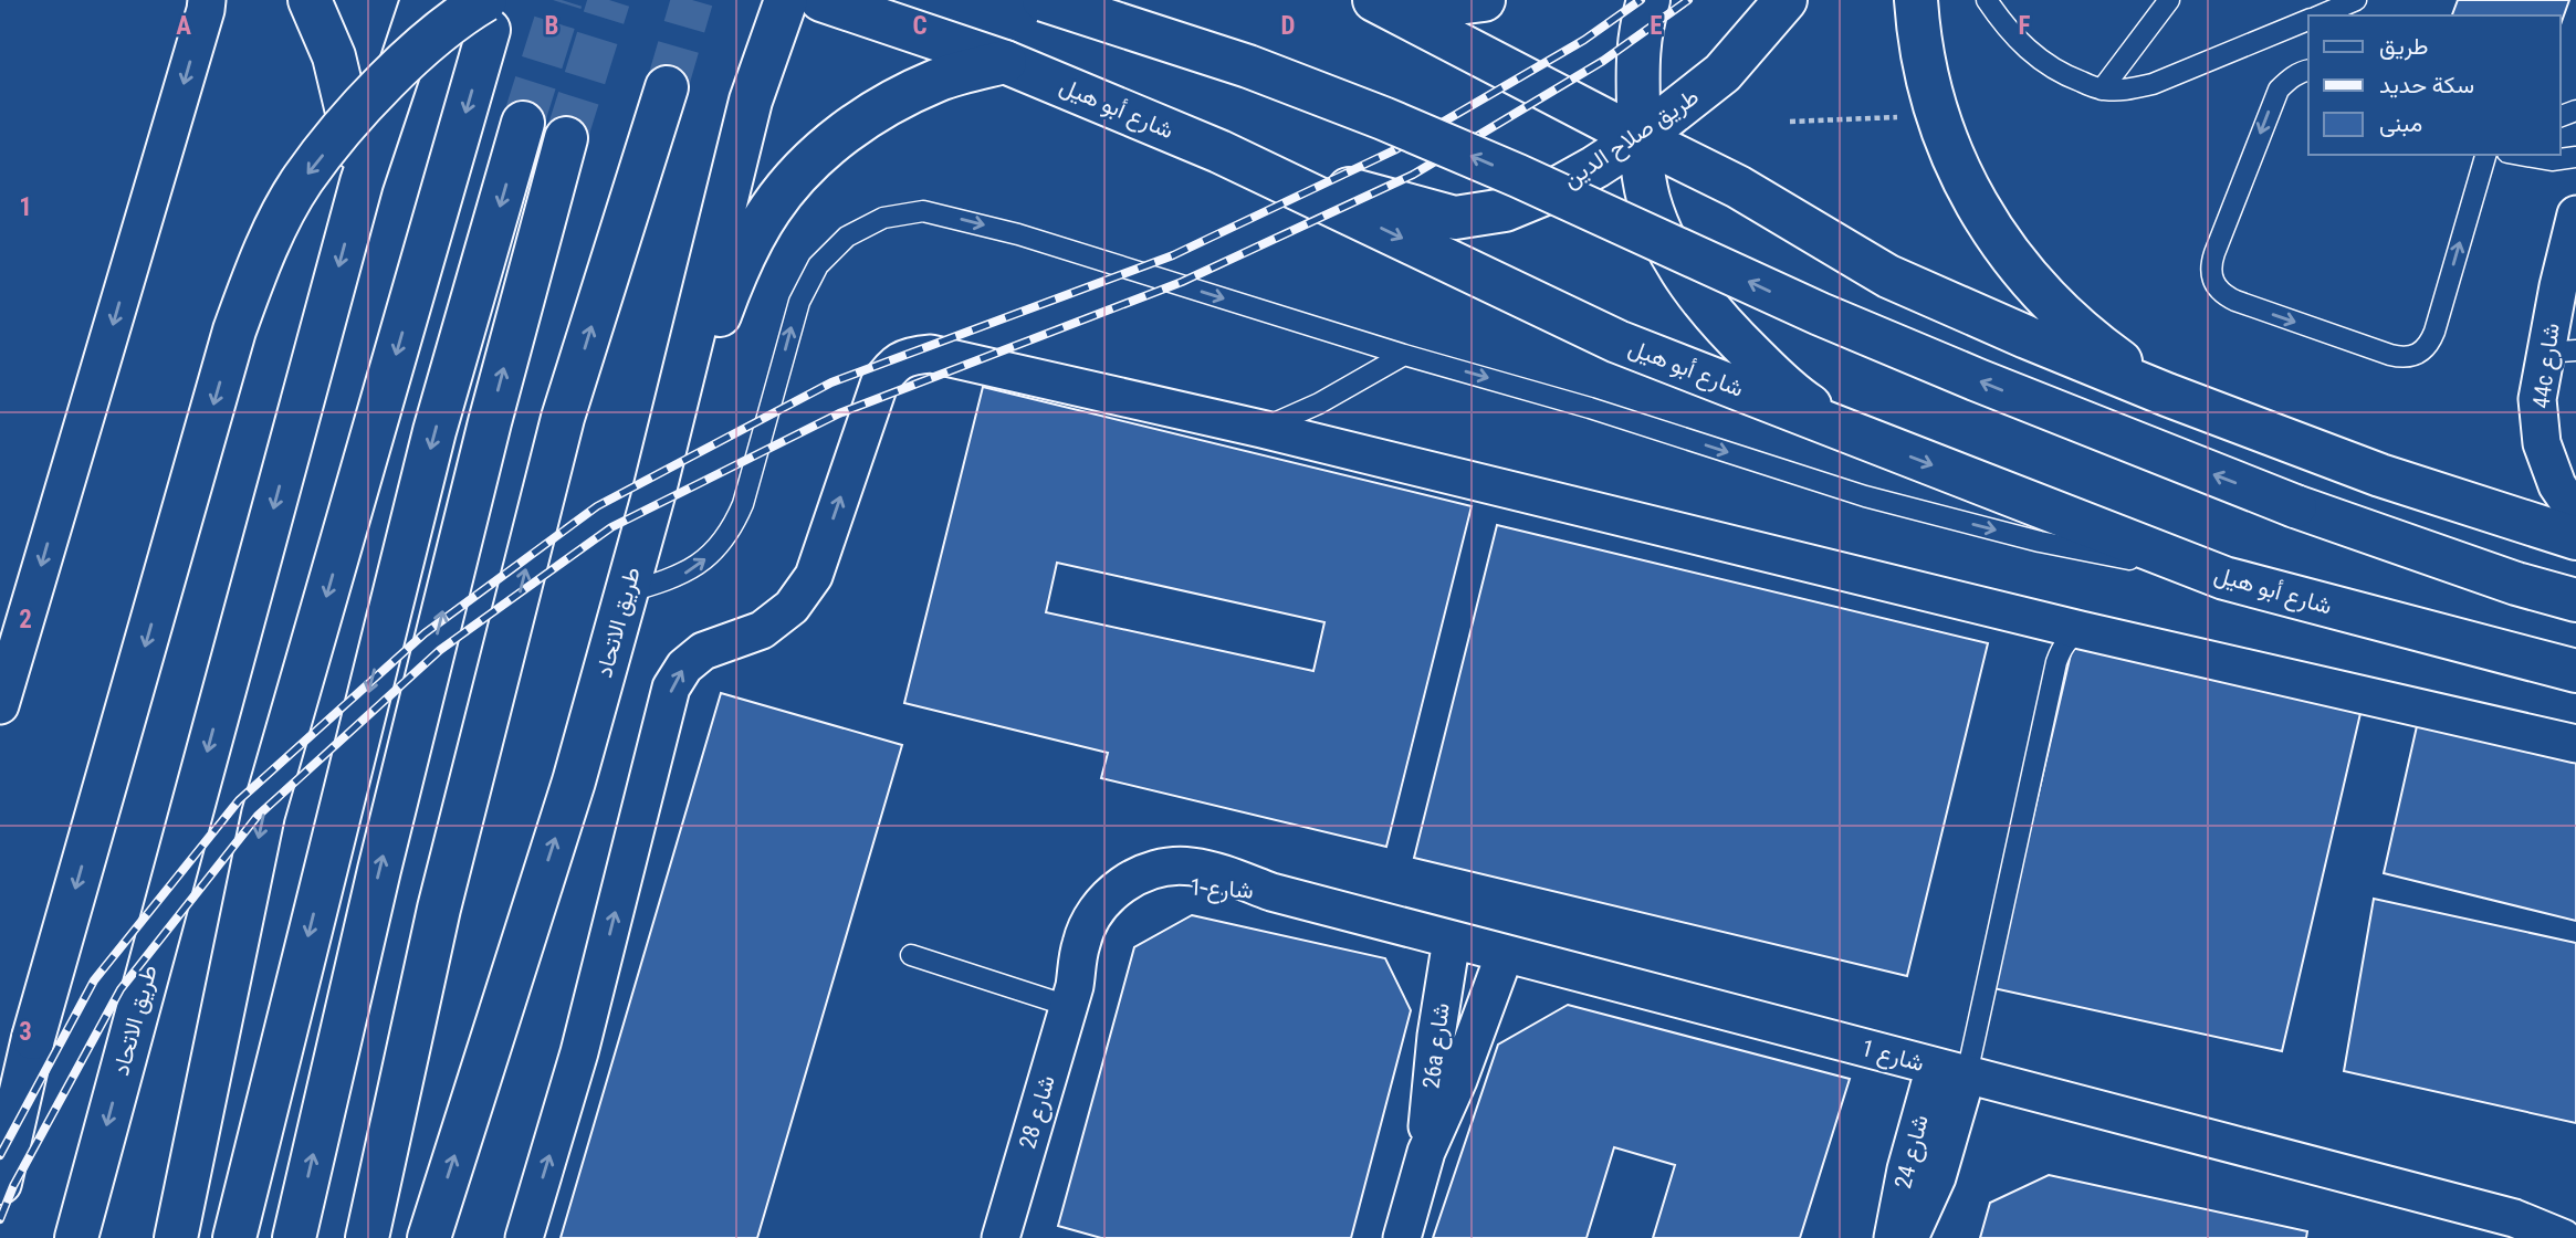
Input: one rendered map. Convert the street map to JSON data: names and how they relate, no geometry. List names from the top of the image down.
{
  "streets": {
    "main road": ["شارع أبو هيل", "طريق صلاح الدين", "طريق الاتحاد"],
    "street": [
      "44c شارع",
      "شارع 1",
      "26a شارع",
      "شارع 28",
      "شارع 24"
    ]
  },
  "crossings": [
    ["شارع أبو هيل", "طريق صلاح الدين"],
    ["شارع 1", "26a شارع"],
    ["شارع 1", "شارع 28"],
    ["شارع 1", "شارع 24"]
  ],
  "legend": ["طريق", "سكة حديد", "مبنى"],
  "grid": {
    "columns": [
      "A",
      "B",
      "C",
      "D",
      "E",
      "F"
    ],
    "rows": ["1", "2", "3"]
  }
}
